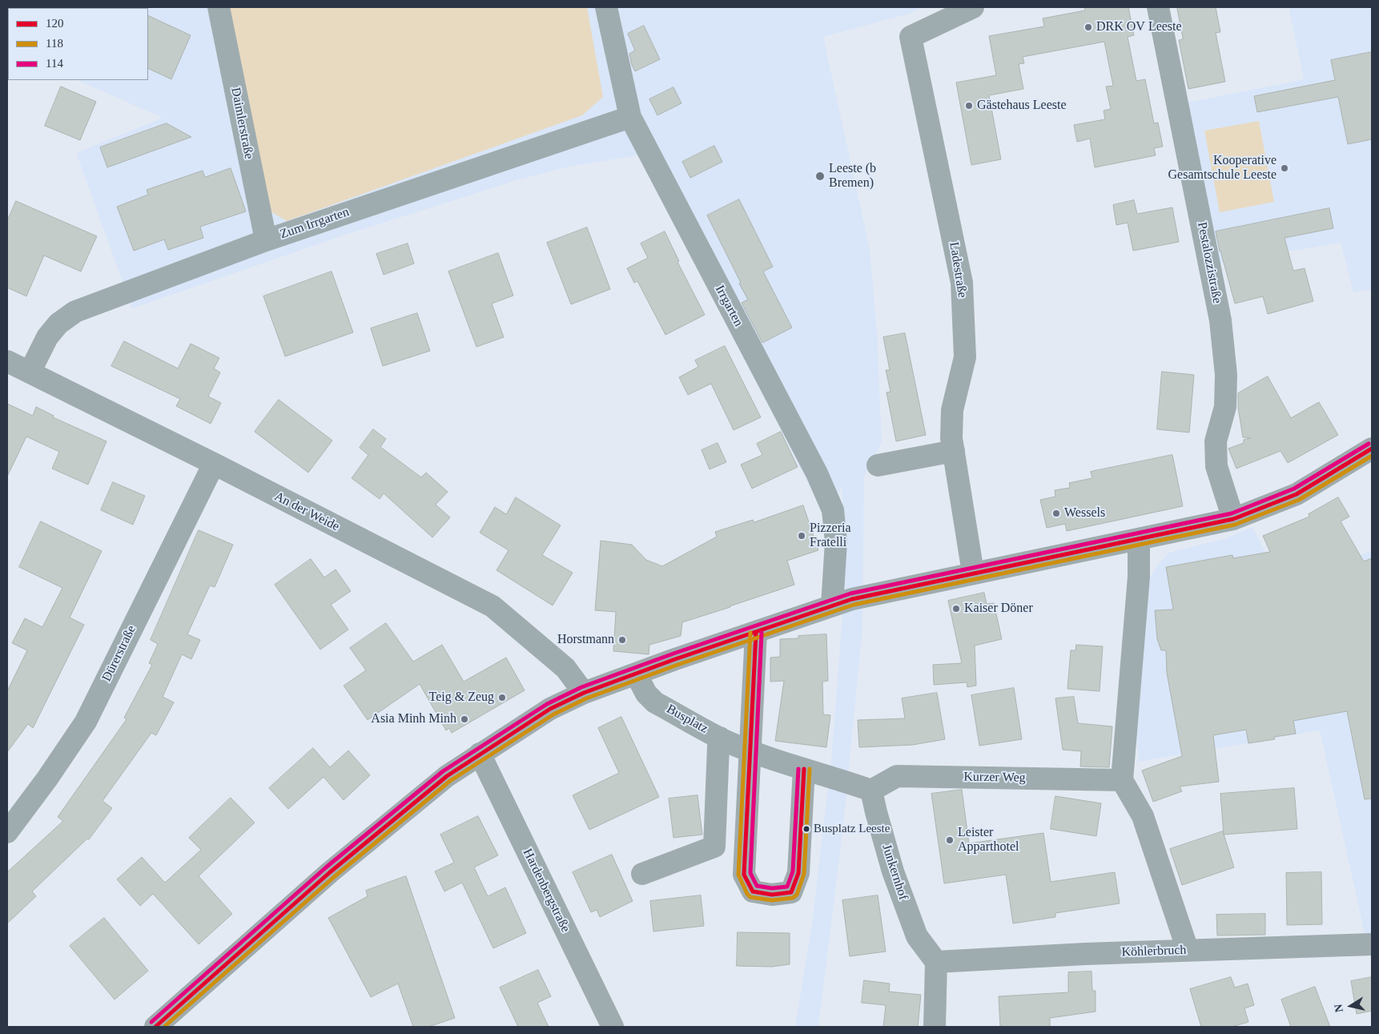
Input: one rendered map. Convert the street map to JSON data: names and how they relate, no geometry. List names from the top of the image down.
{
  "streets": {
    "street": [
      "Daimlerstraße",
      "Zum Irrgarten",
      "Pestalozzistraße",
      "Ladestraße",
      "Irrgarten",
      "An der Weide",
      "Dürerstraße",
      "Busplatz",
      "Kurzer Weg",
      "Junkernhof",
      "Hardenbergstraße",
      "Köhlerbruch"
    ]
  },
  "crossings": [
    ["Daimlerstraße", "Zum Irrgarten"],
    ["Zum Irrgarten", "Irrgarten"],
    ["Zum Irrgarten", "An der Weide"],
    ["An der Weide", "Dürerstraße"],
    ["Kurzer Weg", "Junkernhof"],
    ["Junkernhof", "Köhlerbruch"]
  ],
  "places": [
    "DRK OV Leeste",
    "Gästehaus Leeste",
    "Kooperative Gesamtschule Leeste",
    "Leeste (b Bremen)",
    "Wessels",
    "Pizzeria Fratelli",
    "Kaiser Döner",
    "Horstmann",
    "Teig & Zeug",
    "Asia Minh Minh",
    "Busplatz Leeste",
    "Leister Apparthotel"
  ],
  "lines": ["transit line 114", "transit line 120", "transit line 118"],
  "legend": ["120", "118", "114"],
  "north": "left"
}
